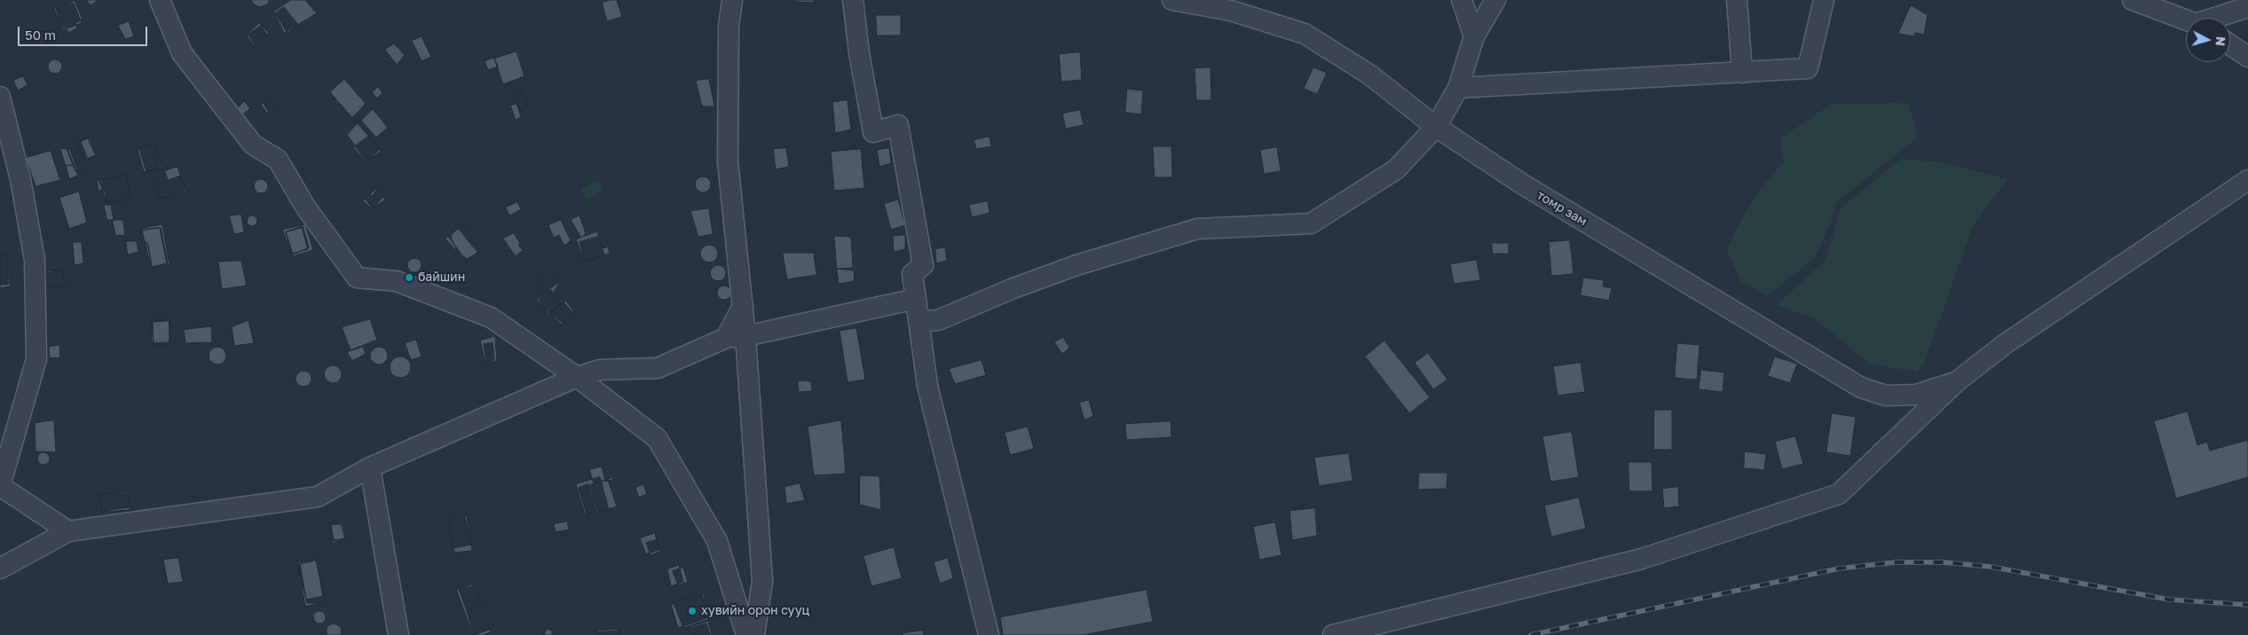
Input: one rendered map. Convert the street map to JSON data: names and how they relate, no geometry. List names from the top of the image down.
{
  "streets": {
    "street": ["томр зам"]
  },
  "places": ["байшин", "хувийн орон сууц"],
  "scale_bar": "50 m",
  "north": "right"
}
